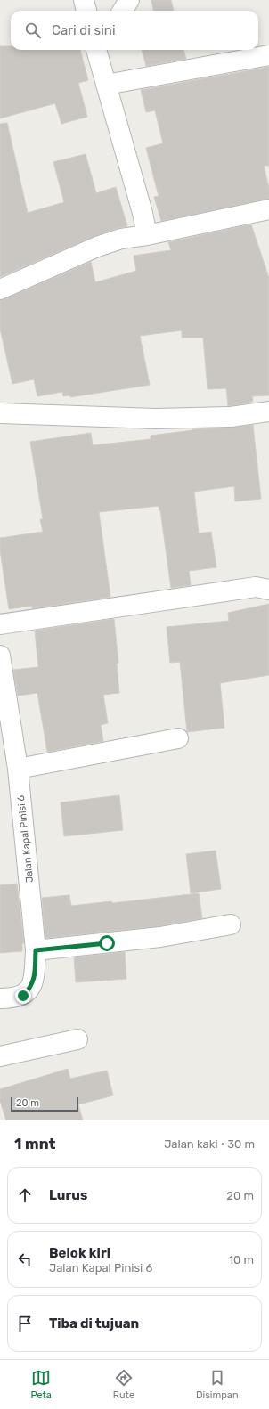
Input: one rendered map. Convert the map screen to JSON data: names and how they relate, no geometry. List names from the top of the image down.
{
  "streets": {
    "street": ["Jalan Kapal Pinisi 6"]
  },
  "scale_bar": "20 m",
  "page": {
    "search": "Cari di sini",
    "scale": "20 m",
    "heading": ["1 mnt", "Jalan kaki · 30 m"],
    "list": [
      ["Lurus", "20 m"],
      ["Belok kiri", "Jalan Kapal Pinisi 6", "10 m"],
      "Tiba di tujuan"
    ],
    "nav": ["Peta", "Rute", "Disimpan"]
  }
}
